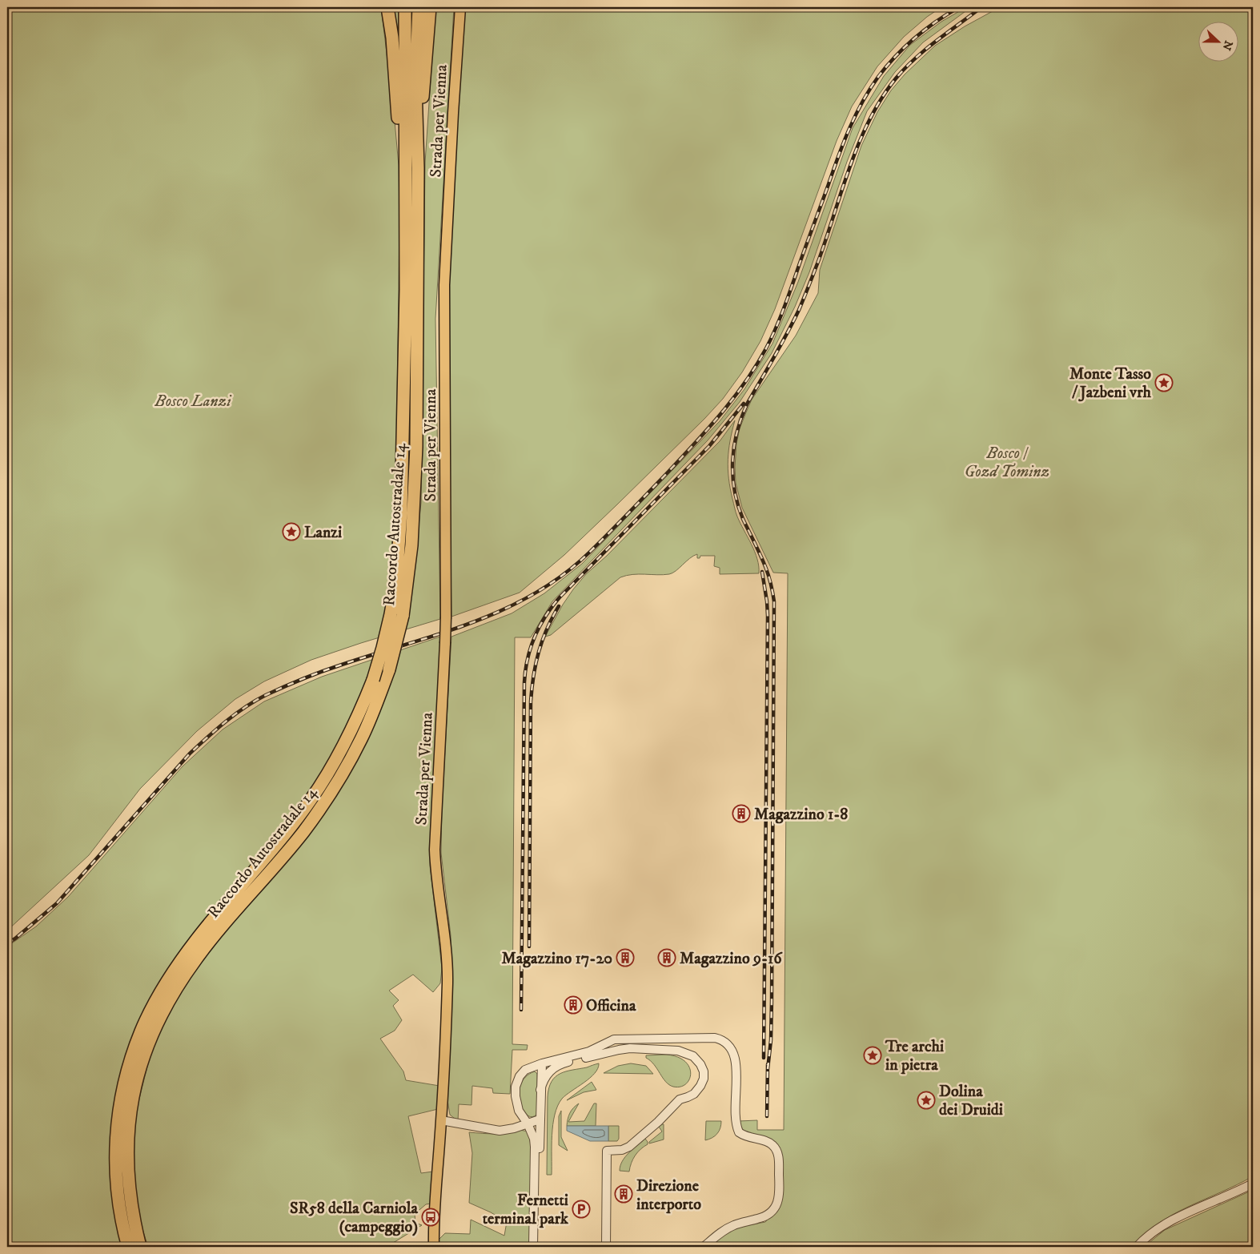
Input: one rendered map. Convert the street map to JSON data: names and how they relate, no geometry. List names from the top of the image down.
{
  "streets": {
    "highway": ["Raccordo Autostradale 14"],
    "main road": ["Strada per Vienna"]
  },
  "parks": ["Bosco Lanzi", "Bosco / Gozd Tominz"],
  "places": {
    "place": [
      "Monte Tasso / Jazbeni vrh",
      "Lanzi",
      "Tre archi in pietra",
      "Dolina dei Druidi"
    ],
    "building": [
      "Magazzino 1-8",
      "Magazzino 17-20",
      "Magazzino 9-16",
      "Officina",
      "Direzione interporto"
    ],
    "parking": ["Fernetti terminal park"],
    "bus stop": ["SR58 della Carniola (campeggio)"]
  },
  "north": "right"
}
